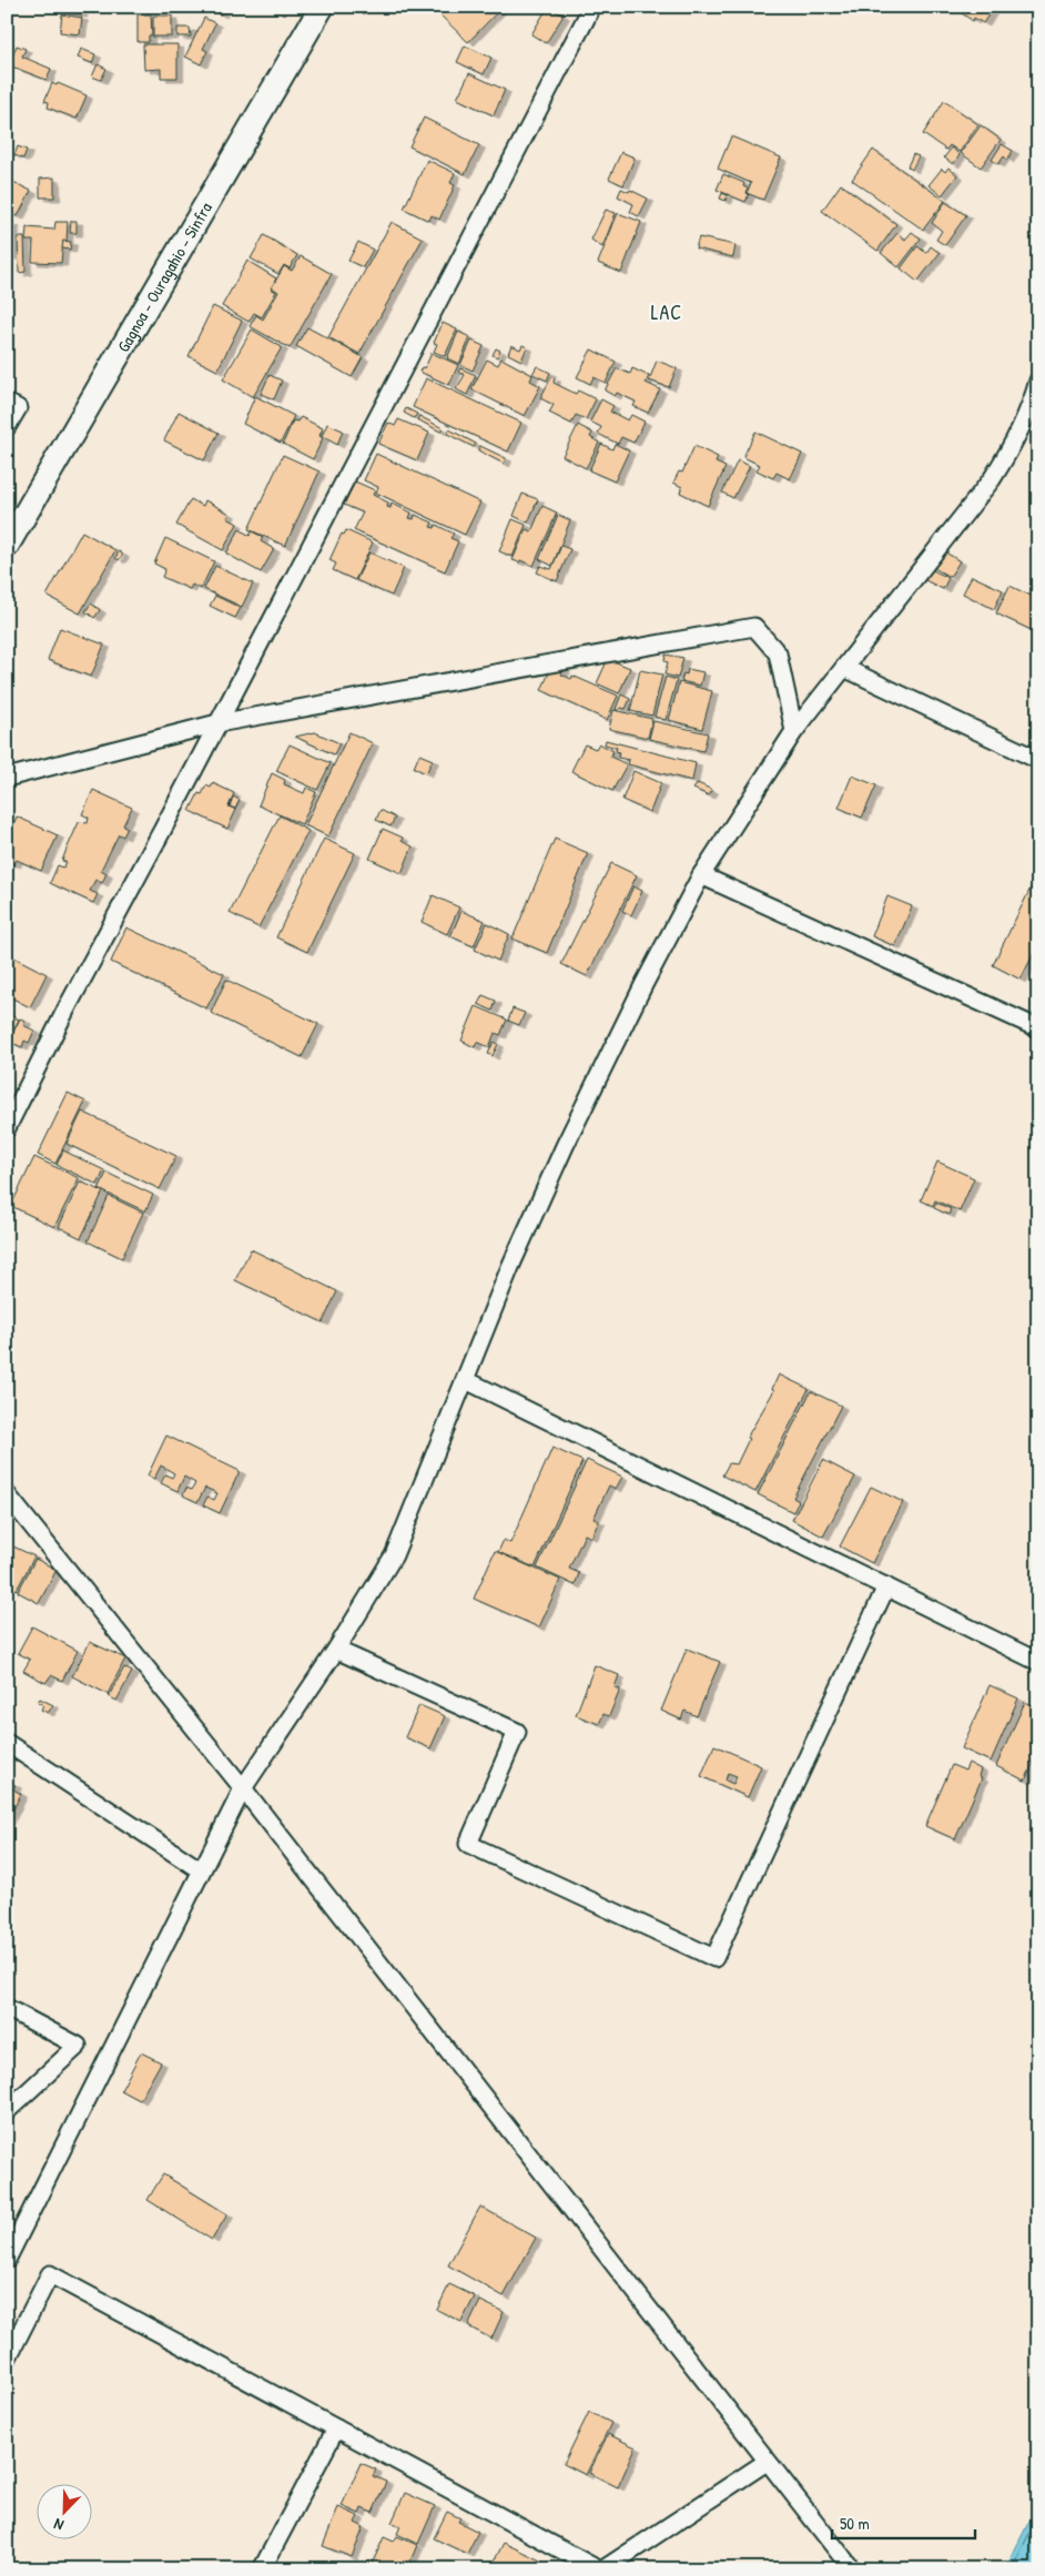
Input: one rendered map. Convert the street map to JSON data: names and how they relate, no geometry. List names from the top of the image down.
{
  "streets": {
    "main road": ["Gagnoa - Ouragahio - Sinfra"]
  },
  "districts": ["LAC"],
  "scale_bar": "50 m",
  "north": "bottom left"
}
